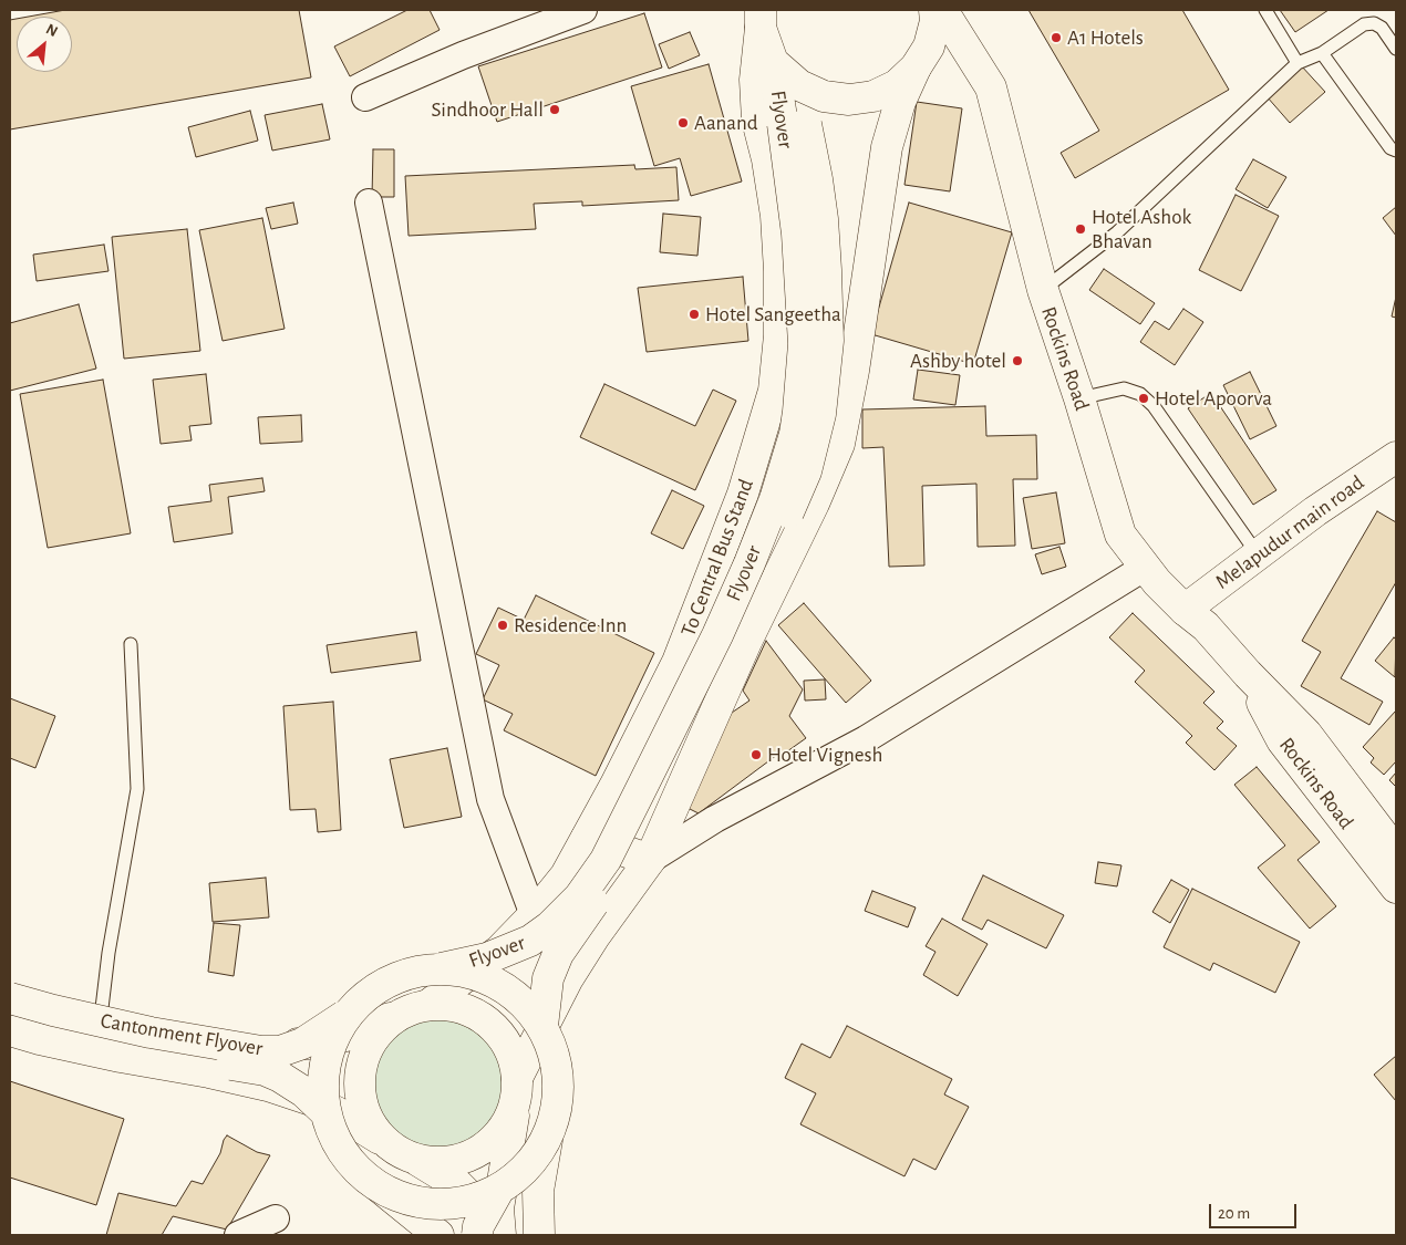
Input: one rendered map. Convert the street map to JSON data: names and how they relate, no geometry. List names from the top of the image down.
{
  "streets": {
    "main road": [
      "Flyover",
      "Rockins Road",
      "Melapudur main road",
      "To Central Bus Stand",
      "Cantonment Flyover"
    ]
  },
  "crossings": [
    ["Flyover", "To Central Bus Stand"],
    ["Flyover", "Cantonment Flyover"],
    ["Rockins Road", "Melapudur main road"]
  ],
  "places": [
    "A1 Hotels",
    "Sindhoor Hall",
    "Aanand",
    "Hotel Ashok Bhavan",
    "Hotel Sangeetha",
    "Ashby hotel",
    "Hotel Apoorva",
    "Residence Inn",
    "Hotel Vignesh"
  ],
  "scale_bar": "20 m",
  "north": "top right"
}
